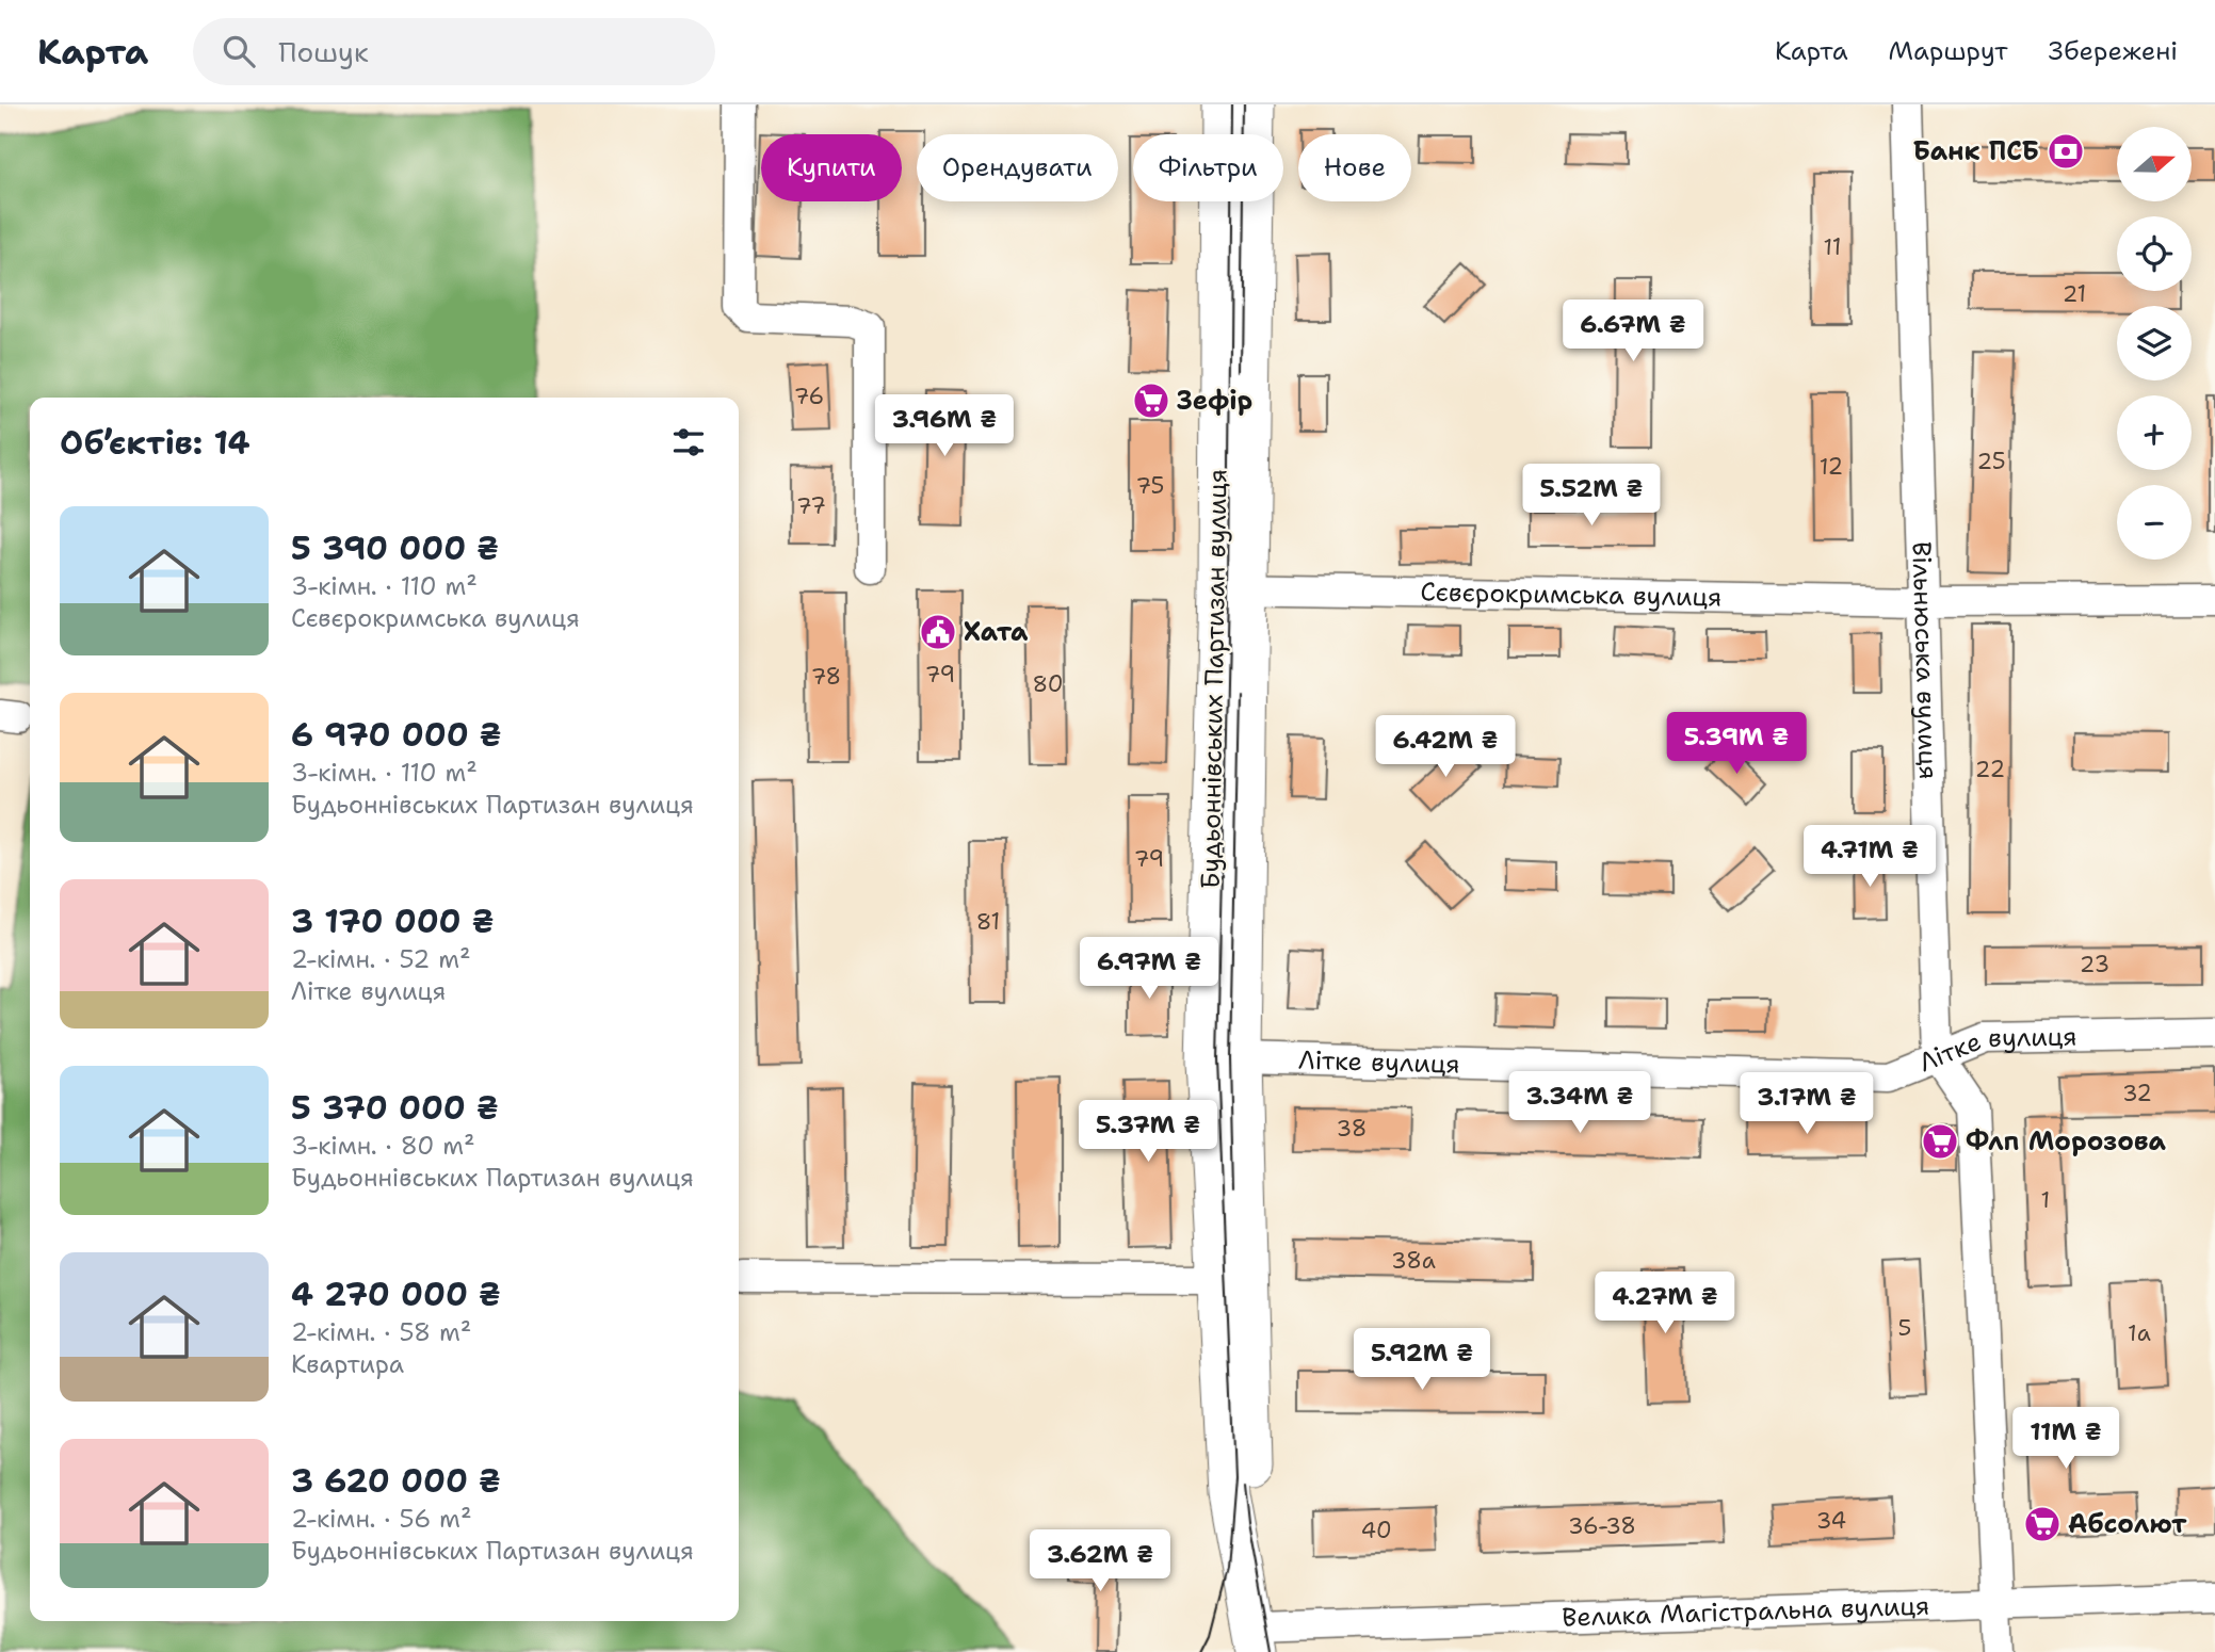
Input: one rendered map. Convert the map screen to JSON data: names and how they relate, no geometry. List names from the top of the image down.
{
  "streets": {
    "main road": ["Будьоннівських Партизан вулиця"],
    "street": [
      "Сєвєрокримська вулиця",
      "Вільнюська вулиця",
      "Літке вулиця",
      "Велика Магістральна вулиця"
    ]
  },
  "crossings": [
    ["Сєвєрокримська вулиця", "Вільнюська вулиця"],
    ["Сєвєрокримська вулиця", "Будьоннівських Партизан вулиця"],
    ["Вільнюська вулиця", "Літке вулиця"],
    ["Будьоннівських Партизан вулиця", "Літке вулиця"],
    ["Будьоннівських Партизан вулиця", "Велика Магістральна вулиця"]
  ],
  "places": {
    "bank": ["Банк ПСБ"],
    "supermarket": ["Зефір", "Флп Морозова", "Абсолют"],
    "public building": ["Хата"]
  },
  "house_numbers": [
    "11",
    "21",
    "76",
    "25",
    "12",
    "75",
    "77",
    "79",
    "78",
    "80",
    "22",
    "79",
    "81",
    "23",
    "32",
    "38",
    "1",
    "38а",
    "5",
    "1а",
    "34",
    "36-38",
    "40"
  ],
  "north": "right",
  "page": {
    "header": "Карта",
    "search": "Пошук",
    "nav": ["Карта", "Маршрут", "Збережені"],
    "map_buttons": ["+", "−"],
    "chip": [
      "Купити",
      "Орендувати",
      "Фільтри",
      "Нове"
    ],
    "price": [
      "6.67M ₴",
      "3.96M ₴",
      "5.52M ₴",
      "5.39M ₴",
      "6.42M ₴",
      "4.71M ₴",
      "6.97M ₴",
      "3.34M ₴",
      "3.17M ₴",
      "5.37M ₴",
      "4.27M ₴",
      "5.92M ₴",
      "11M ₴",
      "3.62M ₴"
    ],
    "heading": "Об’єктів: 14",
    "list": [
      {
        "name": "5 390 000 ₴",
        "note": "3-кімн. · 110 m² · Сєвєрокримська вулиця"
      },
      {
        "name": "6 970 000 ₴",
        "note": "3-кімн. · 110 m² · Будьоннівських Партизан вулиця"
      },
      {
        "name": "3 170 000 ₴",
        "note": "2-кімн. · 52 m² · Літке вулиця"
      },
      {
        "name": "5 370 000 ₴",
        "note": "3-кімн. · 80 m² · Будьоннівських Партизан вулиця"
      },
      {
        "name": "4 270 000 ₴",
        "note": "2-кімн. · 58 m² · Квартира"
      },
      {
        "name": "3 620 000 ₴",
        "note": "2-кімн. · 56 m² · Будьоннівських Партизан вулиця"
      }
    ]
  }
}
